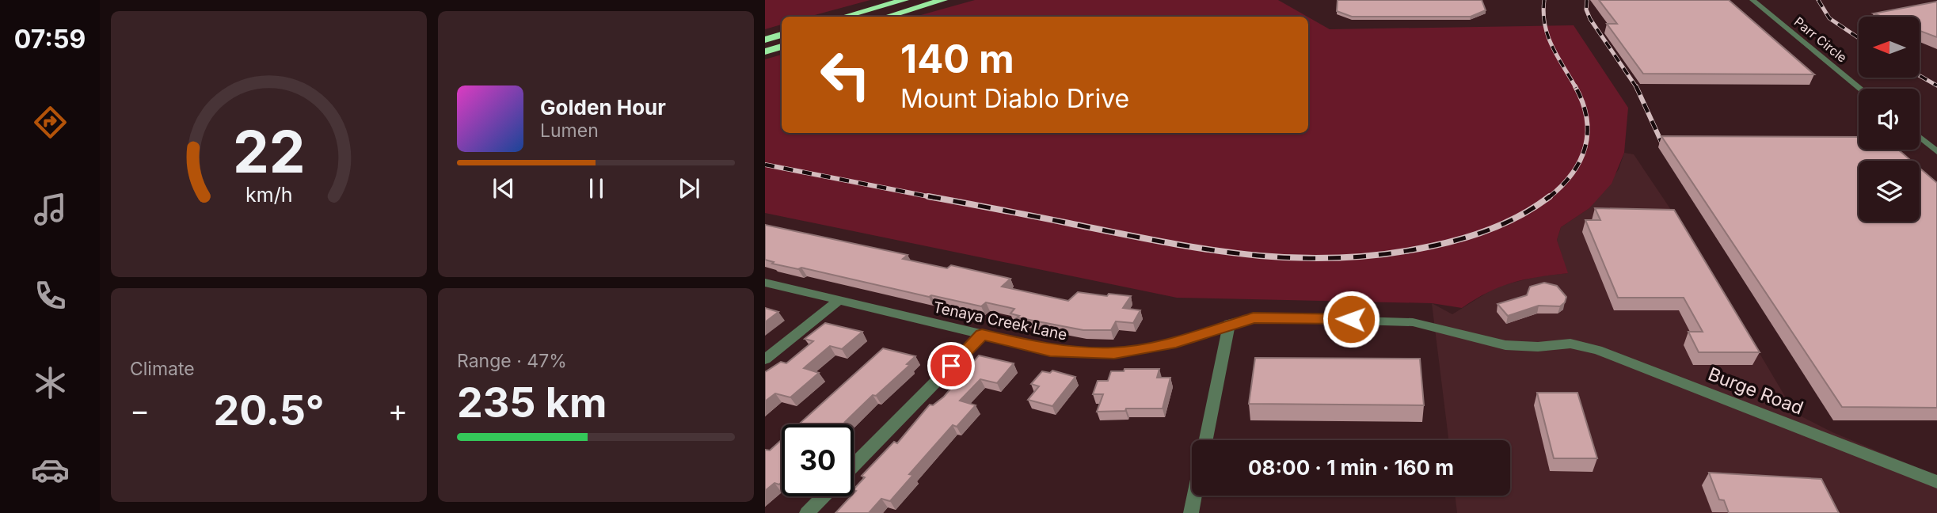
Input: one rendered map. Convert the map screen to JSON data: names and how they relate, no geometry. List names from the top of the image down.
{
  "streets": {
    "street": ["Parr Circle", "Tenaya Creek Lane", "Burge Road"]
  },
  "crossings": [
    ["Tenaya Creek Lane", "Burge Road"]
  ],
  "north": "left",
  "page": {
    "tabs": "07:59",
    "turn": ["140 m", "Mount Diablo Drive"],
    "song": ["Golden Hour", "Lumen"],
    "tile": [
      "Climate",
      ["Range · 47%", "235 km"]
    ],
    "heat": ["−", "20.5°", "+"],
    "limit": "30",
    "trip": "08:00 · 1 min · 160 m",
    "gauge": ["22", "km/h"]
  }
}
